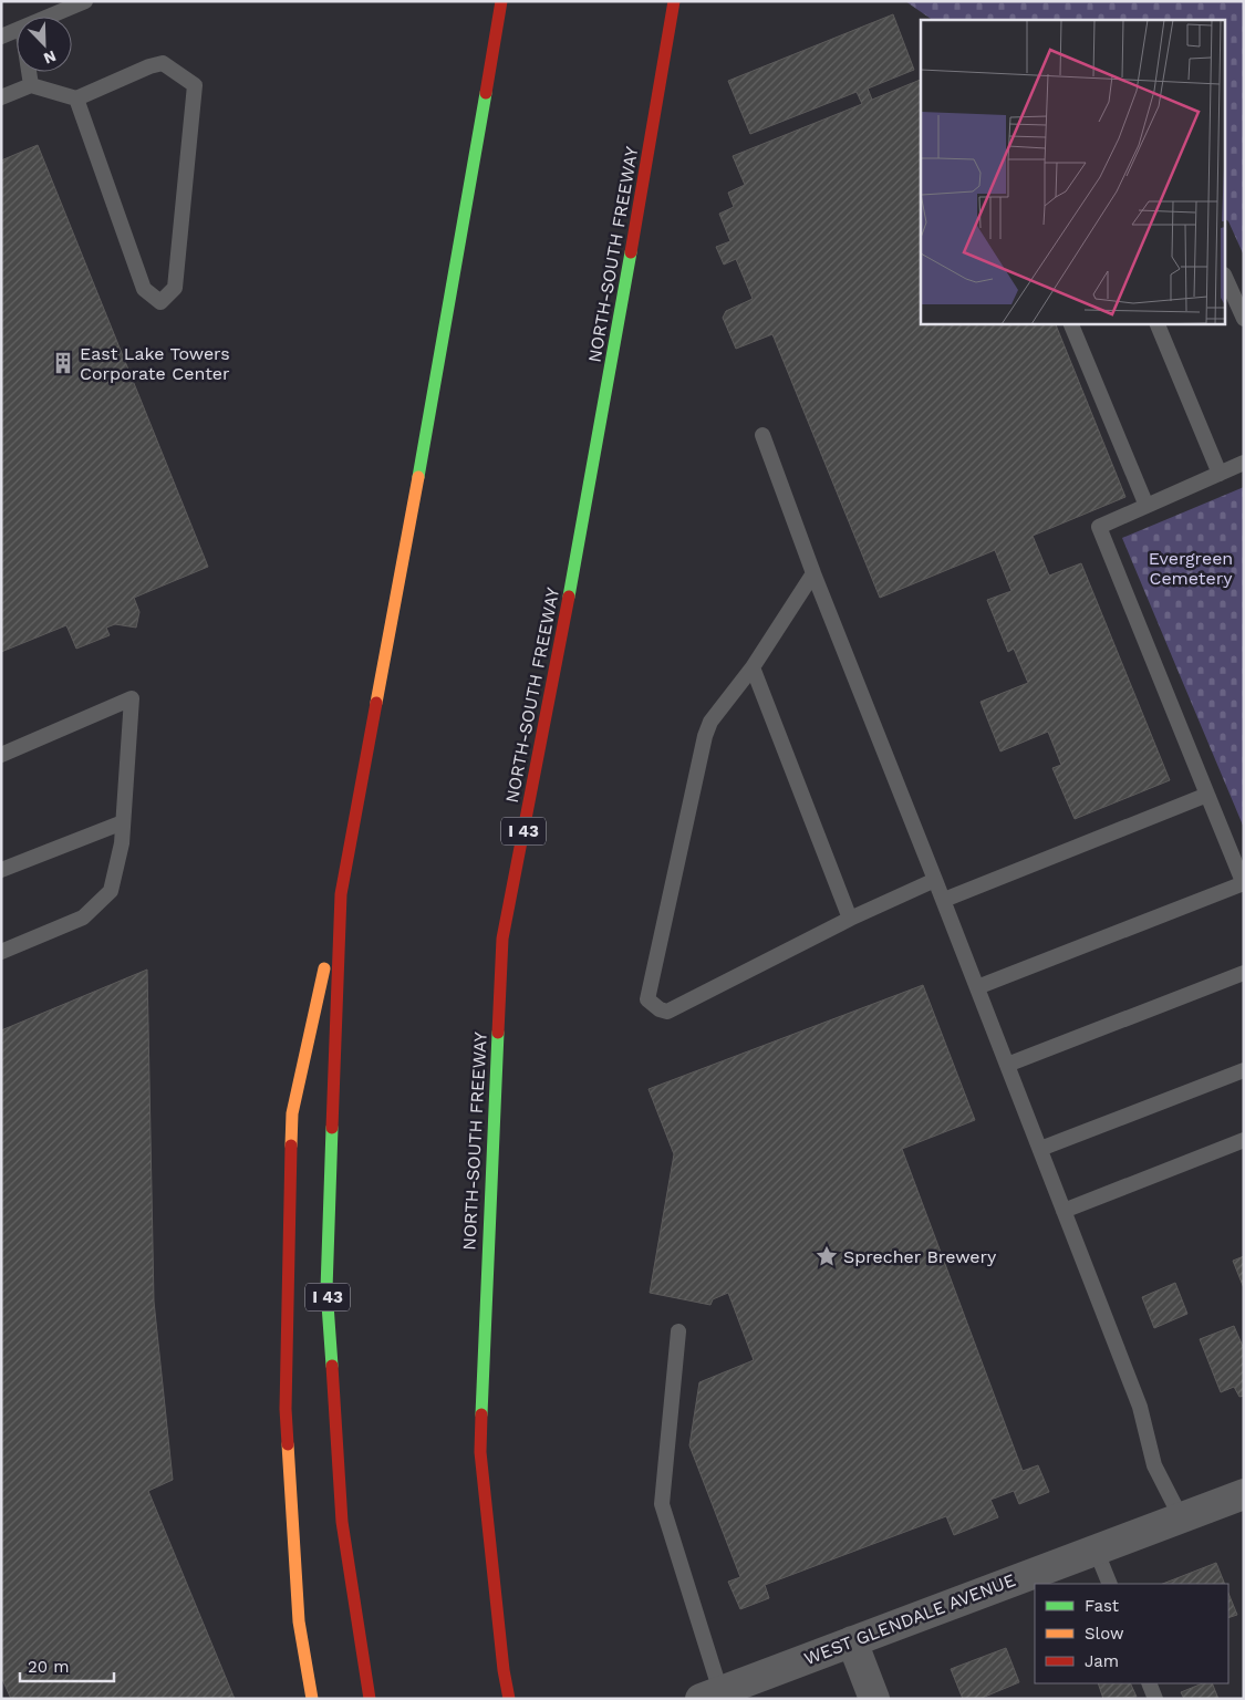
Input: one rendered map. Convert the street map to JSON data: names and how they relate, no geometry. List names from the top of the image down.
{
  "streets": {
    "highway": ["NORTH-SOUTH FREEWAY", "I 43"],
    "street": ["WEST GLENDALE AVENUE"]
  },
  "parks": ["Evergreen Cemetery"],
  "places": {
    "building": ["East Lake Towers Corporate Center"],
    "place": ["Sprecher Brewery"]
  },
  "legend": ["Fast", "Slow", "Jam"],
  "scale_bar": "20 m",
  "north": "bottom right"
}
